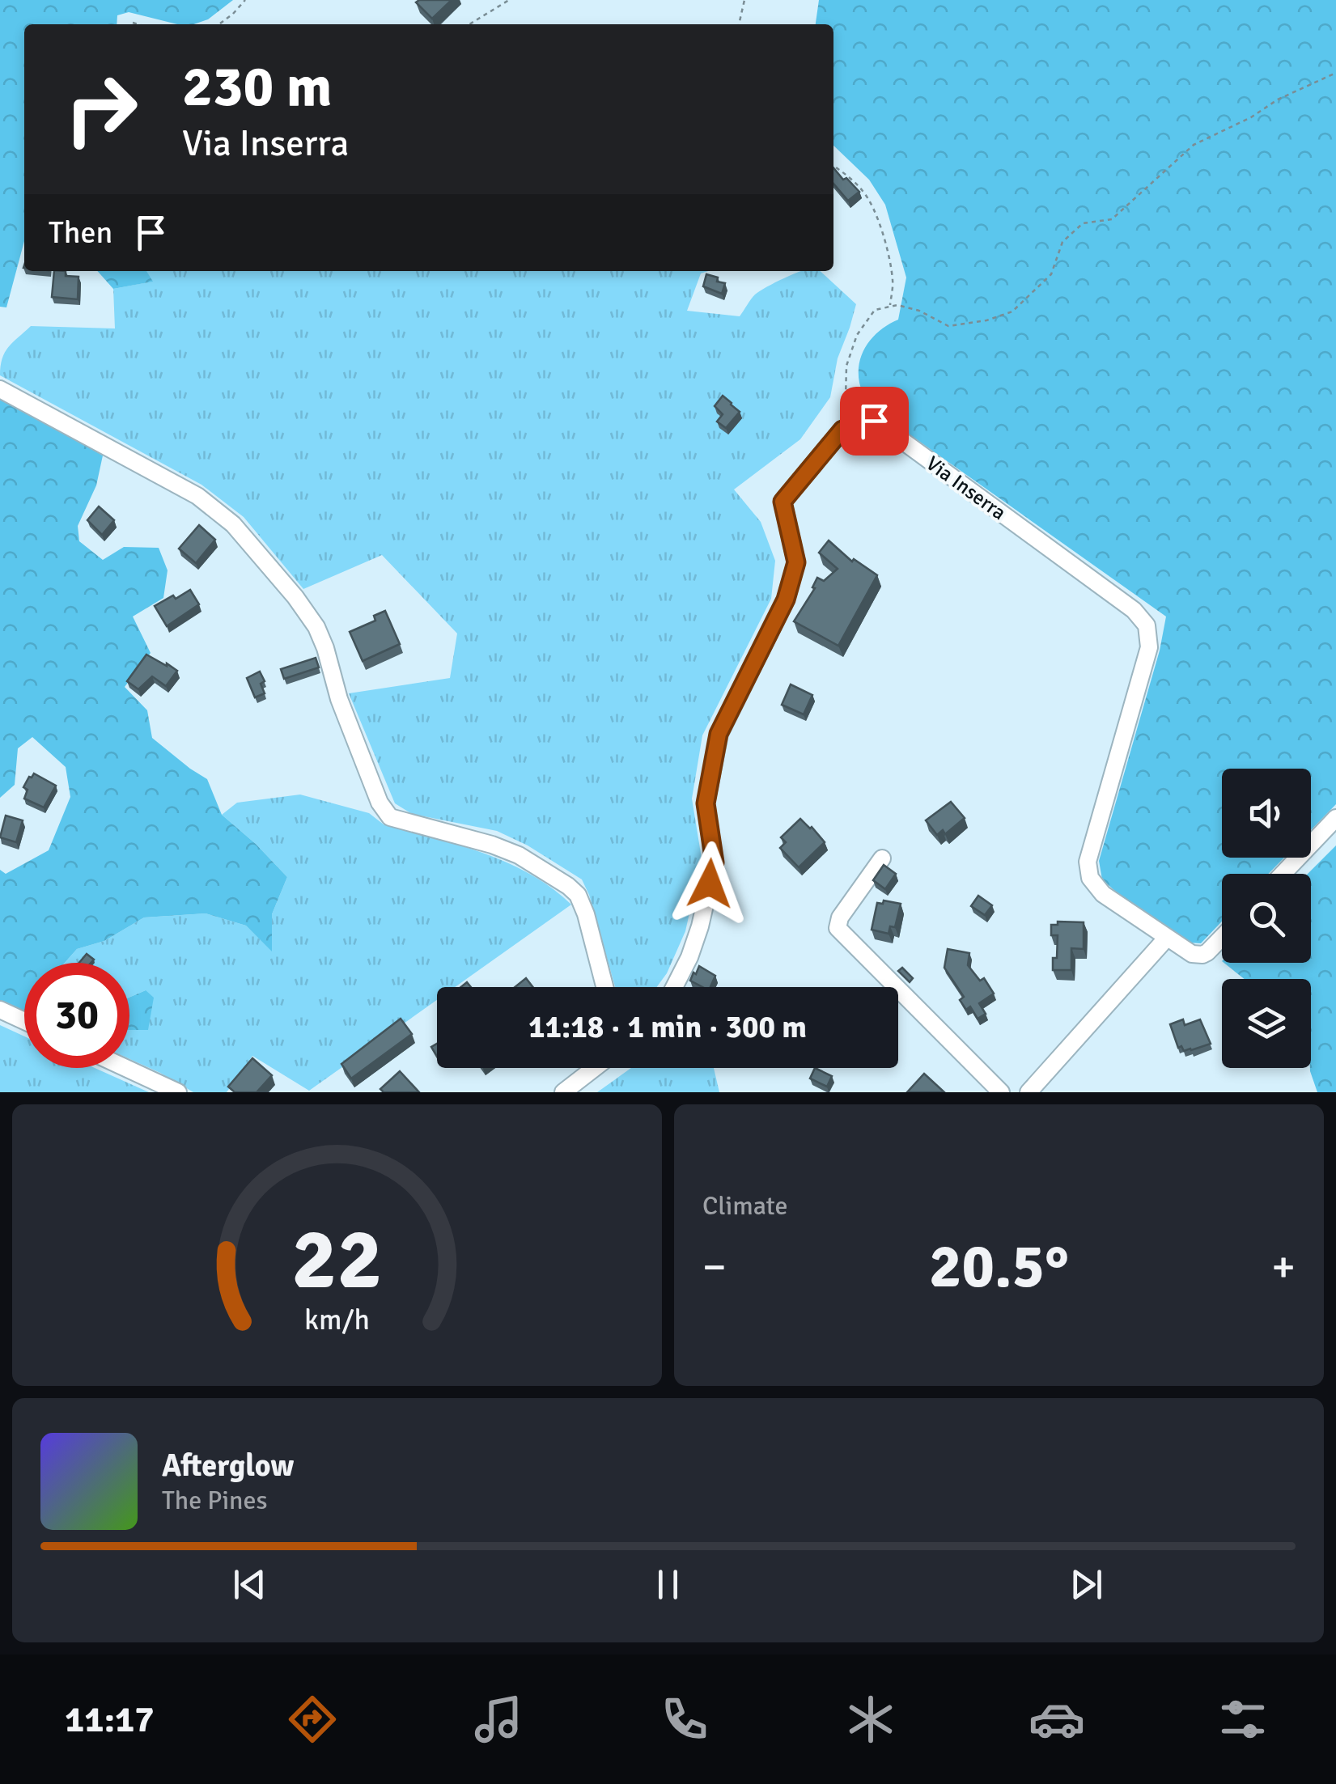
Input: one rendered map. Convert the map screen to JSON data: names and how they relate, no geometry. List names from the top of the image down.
{
  "streets": {
    "street": ["Via Inserra"]
  },
  "page": {
    "turn": ["230 m", "Via Inserra"],
    "then": "Then",
    "limit": "30",
    "trip": "11:18 · 1 min · 300 m",
    "tile": "Climate",
    "heat": ["−", "20.5°", "+"],
    "song": ["Afterglow", "The Pines"],
    "tabs": "11:17",
    "gauge": ["22", "km/h"]
  }
}
